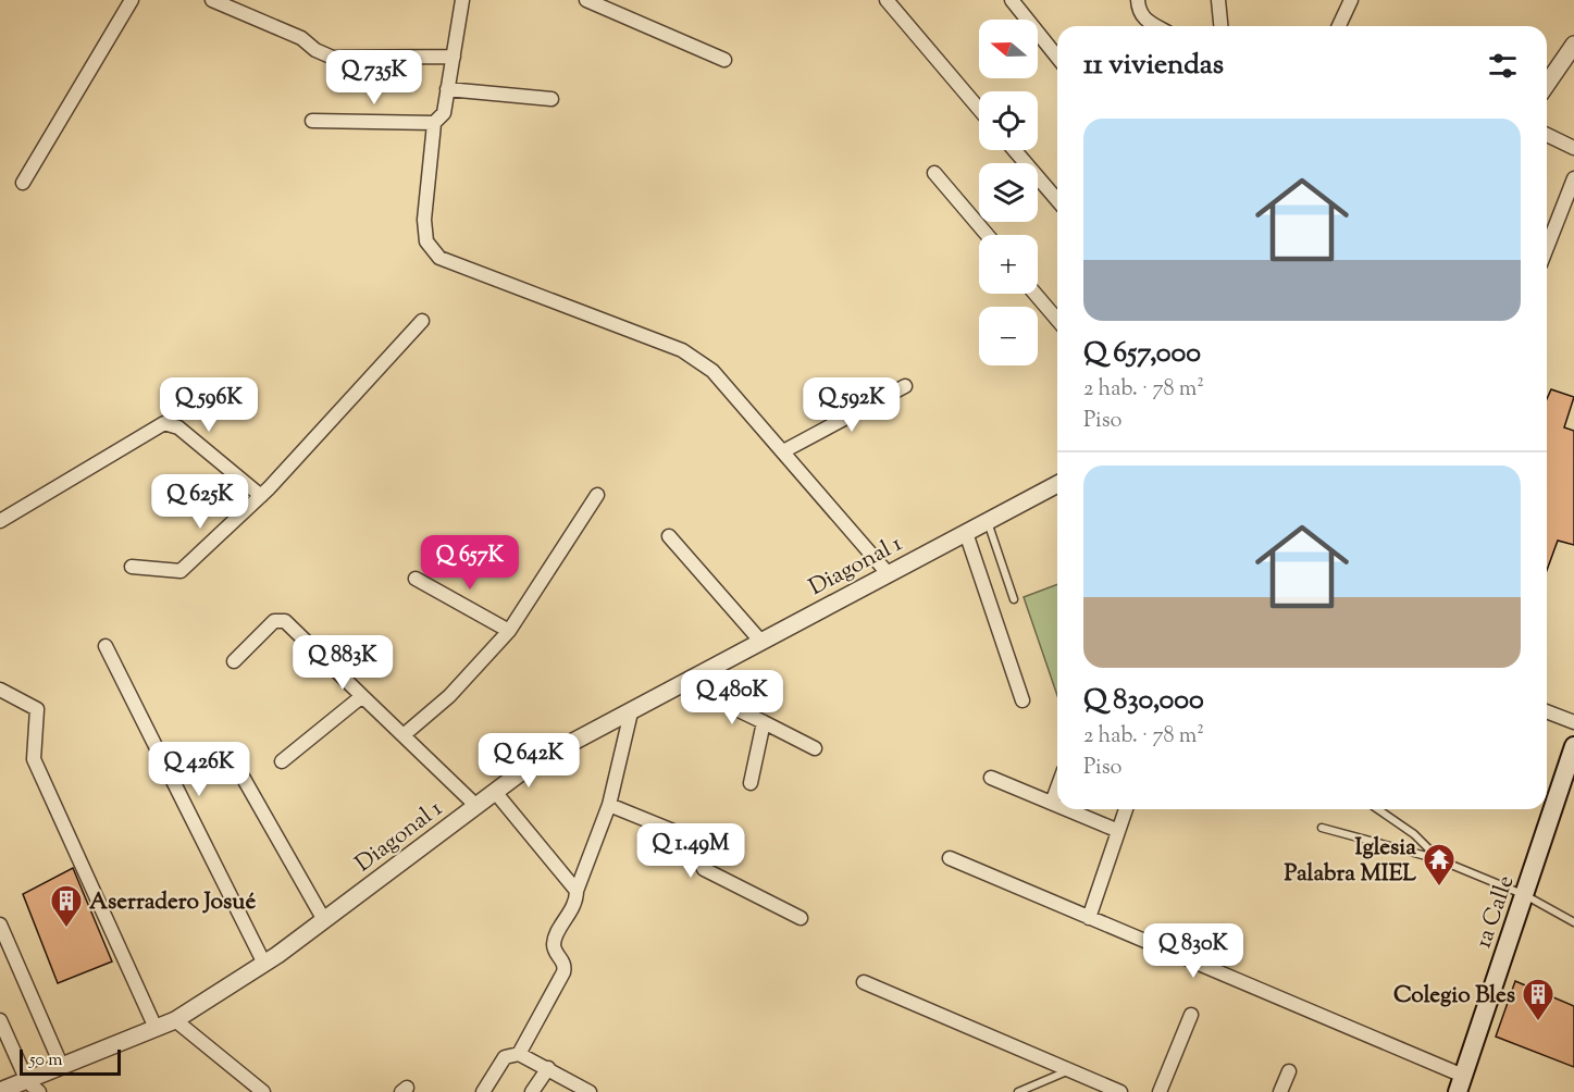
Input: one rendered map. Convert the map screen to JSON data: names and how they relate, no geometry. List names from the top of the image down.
{
  "streets": {
    "main road": ["1a Calle"],
    "street": ["Diagonal 1"]
  },
  "places": {
    "temple": ["Iglesia Palabra MIEL"],
    "building": ["Aserradero Josué", "Colegio Bles"]
  },
  "scale_bar": "50 m",
  "north": "left",
  "page": {
    "map_buttons": ["+", "−"],
    "heading": "11 viviendas",
    "price": [
      "Q 735K",
      "Q 596K",
      "Q 592K",
      "Q 625K",
      "Q 657K",
      "Q 883K",
      "Q 480K",
      "Q 642K",
      "Q 426K",
      "Q 1.49M",
      "Q 830K"
    ],
    "list": [
      {
        "name": "Q 657,000",
        "note": "2 hab. · 78 m² · Piso"
      },
      {
        "name": "Q 830,000",
        "note": "2 hab. · 78 m² · Piso"
      }
    ],
    "scale": "50 m"
  }
}
